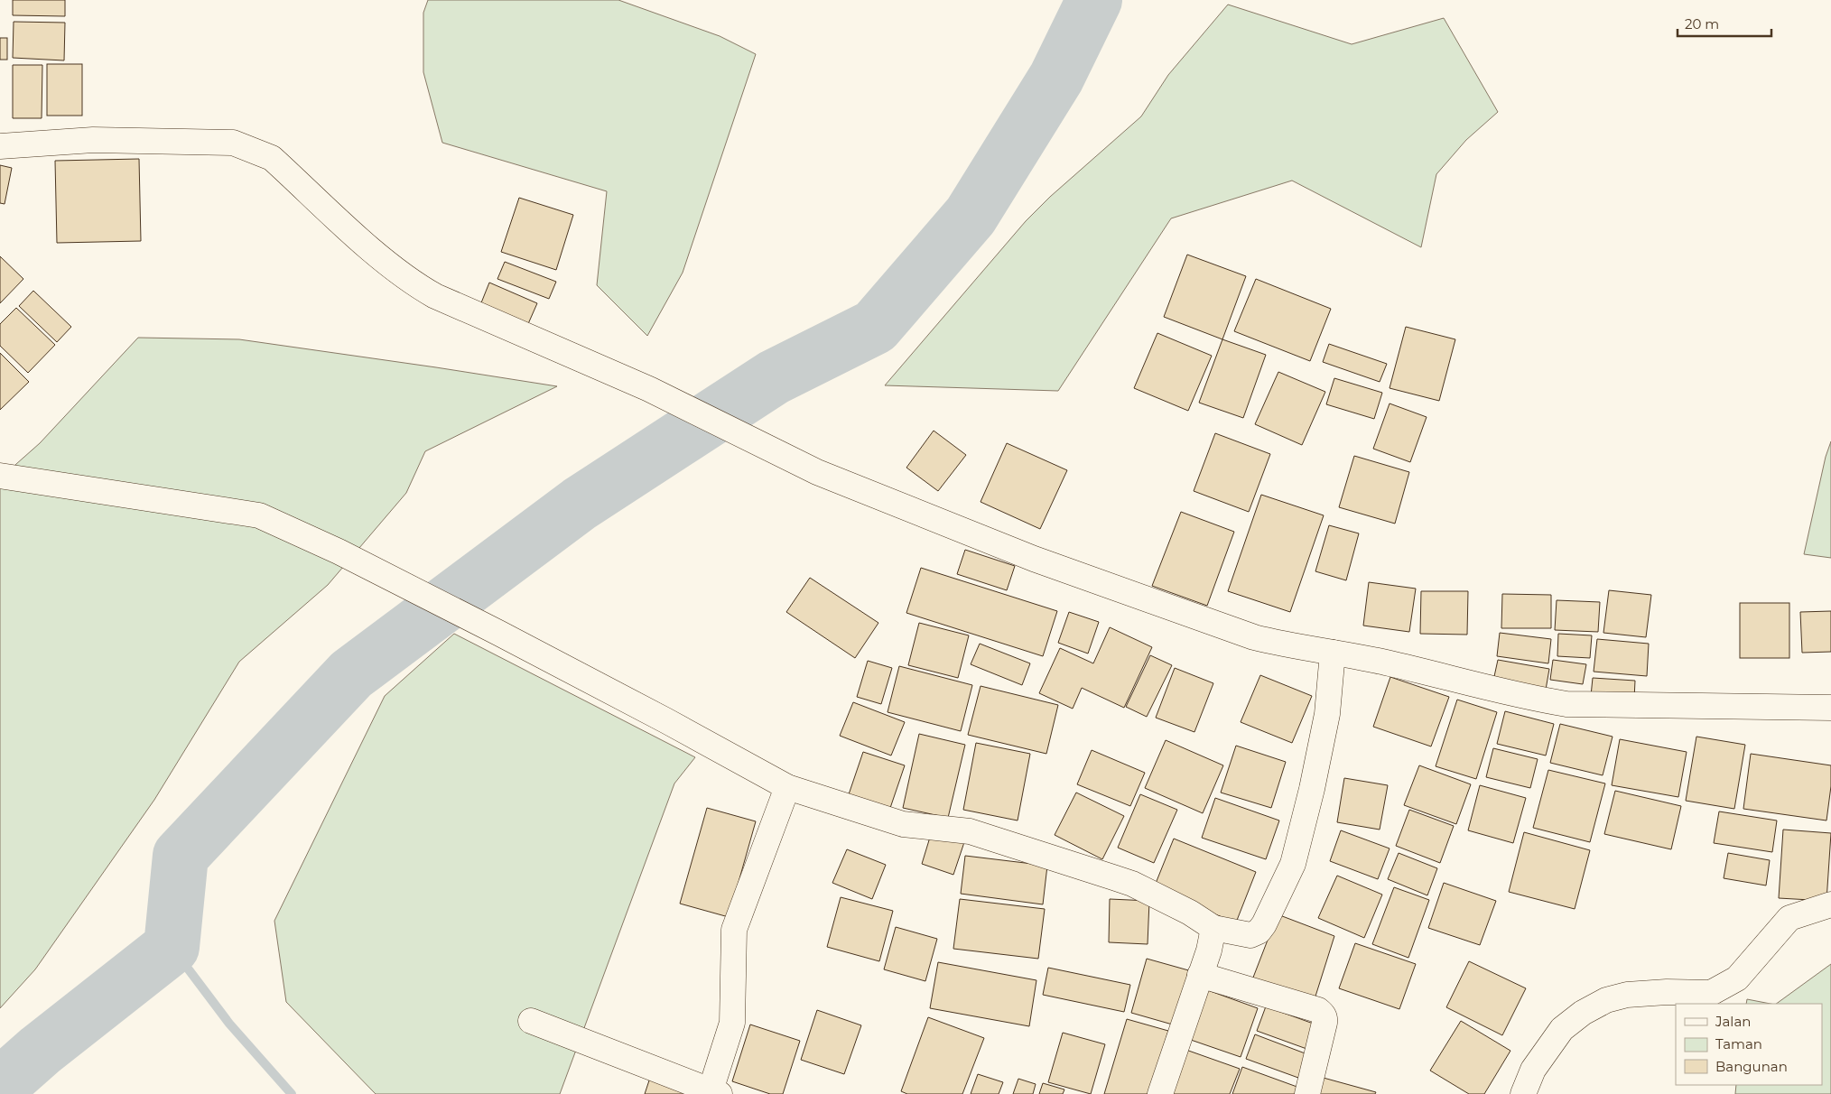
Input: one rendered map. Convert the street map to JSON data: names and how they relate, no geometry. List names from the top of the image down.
{
  "legend": ["Jalan", "Taman", "Bangunan"],
  "scale_bar": "20 m"
}
